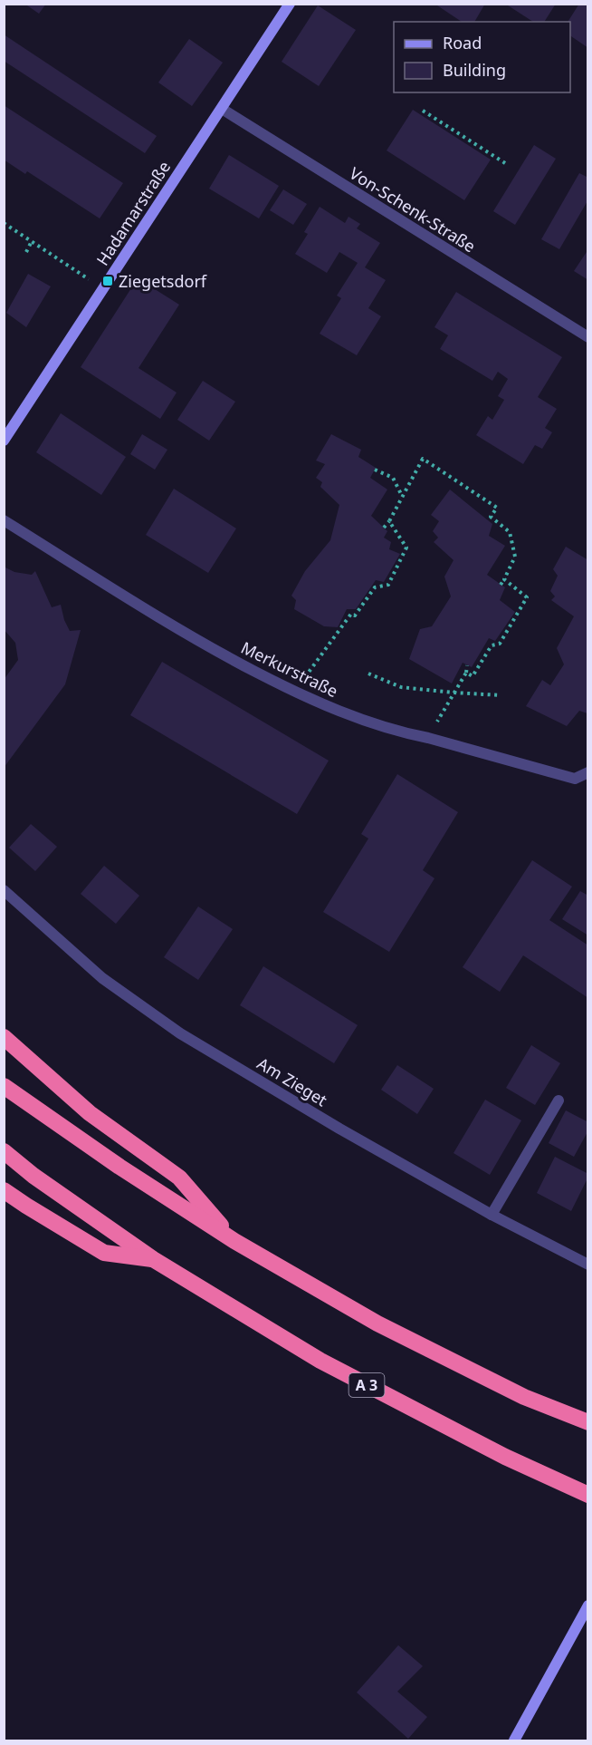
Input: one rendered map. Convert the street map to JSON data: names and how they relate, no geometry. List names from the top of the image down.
{
  "streets": {
    "highway": ["A 3"],
    "street": [
      "Von-Schenk-Straße",
      "Hadamarstraße",
      "Merkurstraße",
      "Am Zieget"
    ]
  },
  "crossings": [
    ["Von-Schenk-Straße", "Hadamarstraße"]
  ],
  "places": {
    "transit": ["Ziegetsdorf"]
  },
  "legend": ["Road", "Building"]
}
